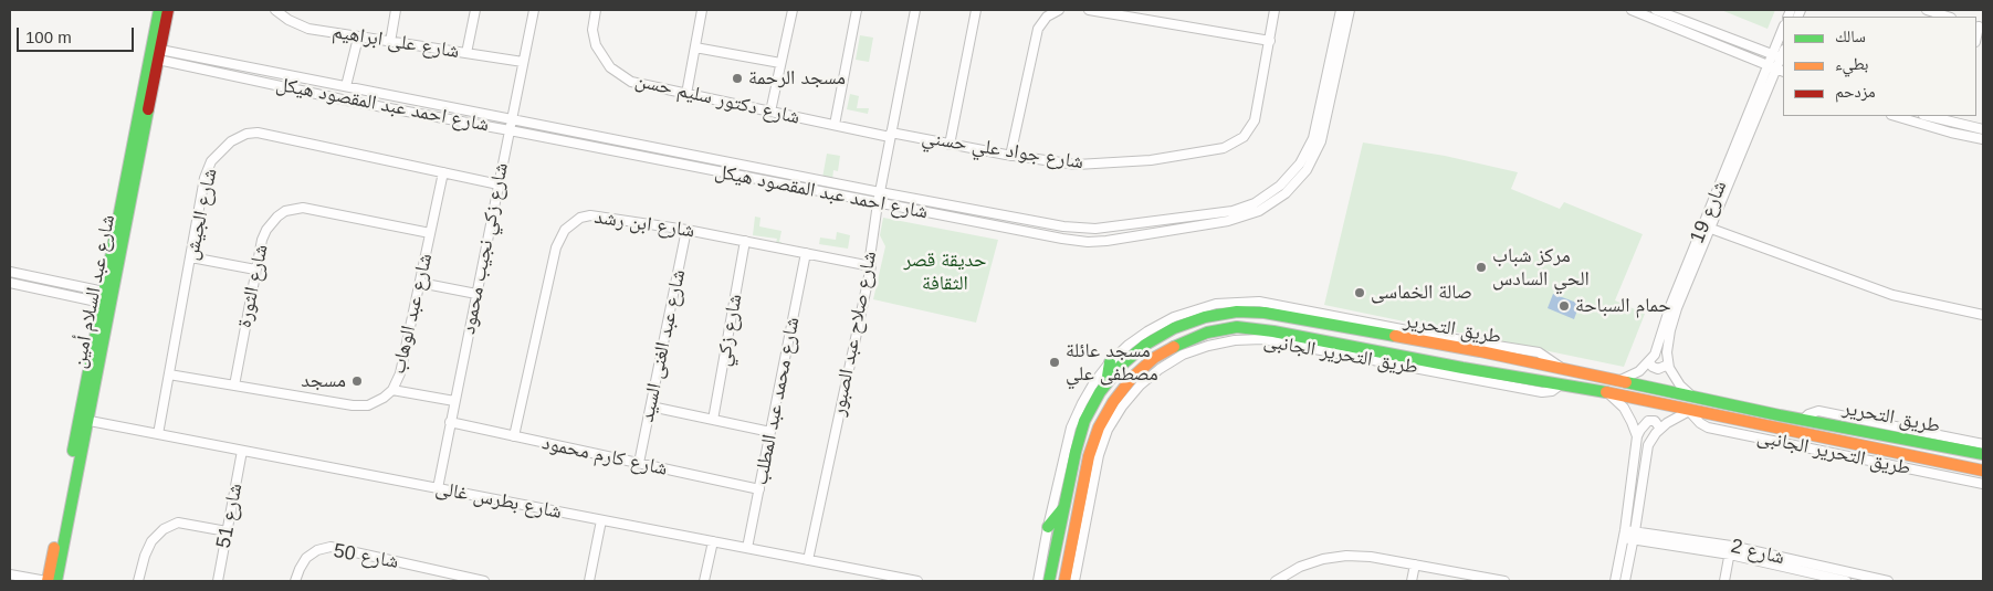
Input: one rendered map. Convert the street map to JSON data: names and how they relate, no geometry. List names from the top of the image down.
{
  "streets": {
    "street": [
      "شارع على ابراهيم",
      "شارع دكتور سليم حسن",
      "شارع احمد عبد المقصود هيكل",
      "شارع جواد علي حسني",
      "شارع 19",
      "شارع الجيش",
      "شارع ابن رشد",
      "شارع زكي نجيب محمود",
      "شارع الثورة",
      "شارع عبد السلام أمين",
      "شارع عبد الوهاب",
      "طريق التحرير",
      "شارع زكي",
      "شارع صلاح عبد الصبور",
      "شارع عبد الغنى السيد",
      "طريق التحرير الجانبى",
      "شارع محمد عبد المطلب",
      "شارع كارم محمود",
      "شارع بطرس غالى",
      "شارع 51",
      "شارع 2",
      "شارع 50"
    ]
  },
  "crossings": [
    ["شارع على ابراهيم", "شارع زكي نجيب محمود"],
    ["شارع دكتور سليم حسن", "شارع جواد علي حسني"],
    ["شارع دكتور سليم حسن", "شارع صلاح عبد الصبور"],
    ["شارع احمد عبد المقصود هيكل", "شارع زكي نجيب محمود"],
    ["شارع احمد عبد المقصود هيكل", "شارع عبد السلام أمين"],
    ["شارع احمد عبد المقصود هيكل", "شارع صلاح عبد الصبور"],
    ["شارع جواد علي حسني", "شارع صلاح عبد الصبور"],
    ["شارع 19", "طريق التحرير"],
    ["شارع الجيش", "شارع زكي نجيب محمود"],
    ["شارع الجيش", "شارع عبد الوهاب"],
    ["شارع الجيش", "شارع بطرس غالى"],
    ["شارع ابن رشد", "شارع زكي"],
    ["شارع ابن رشد", "شارع صلاح عبد الصبور"],
    ["شارع ابن رشد", "شارع عبد الغنى السيد"],
    ["شارع ابن رشد", "شارع محمد عبد المطلب"],
    ["شارع ابن رشد", "شارع كارم محمود"],
    ["شارع زكي نجيب محمود", "شارع كارم محمود"],
    ["شارع زكي نجيب محمود", "شارع بطرس غالى"],
    ["شارع الثورة", "شارع عبد الوهاب"],
    ["شارع عبد السلام أمين", "شارع بطرس غالى"],
    ["طريق التحرير", "طريق التحرير الجانبى"],
    ["شارع صلاح عبد الصبور", "شارع بطرس غالى"],
    ["شارع عبد الغنى السيد", "شارع كارم محمود"],
    ["شارع محمد عبد المطلب", "شارع كارم محمود"],
    ["شارع محمد عبد المطلب", "شارع بطرس غالى"],
    ["شارع بطرس غالى", "شارع 51"]
  ],
  "parks": ["حديقة قصر الثقافة"],
  "places": [
    "مسجد الرحمة",
    "مركز شباب الحي السادس",
    "صالة الخماسى",
    "حمام السباحة",
    "مسجد عائلة مصطفى علي",
    "مسجد"
  ],
  "legend": ["سالك", "بطيء", "مزدحم"],
  "scale_bar": "100 m"
}
